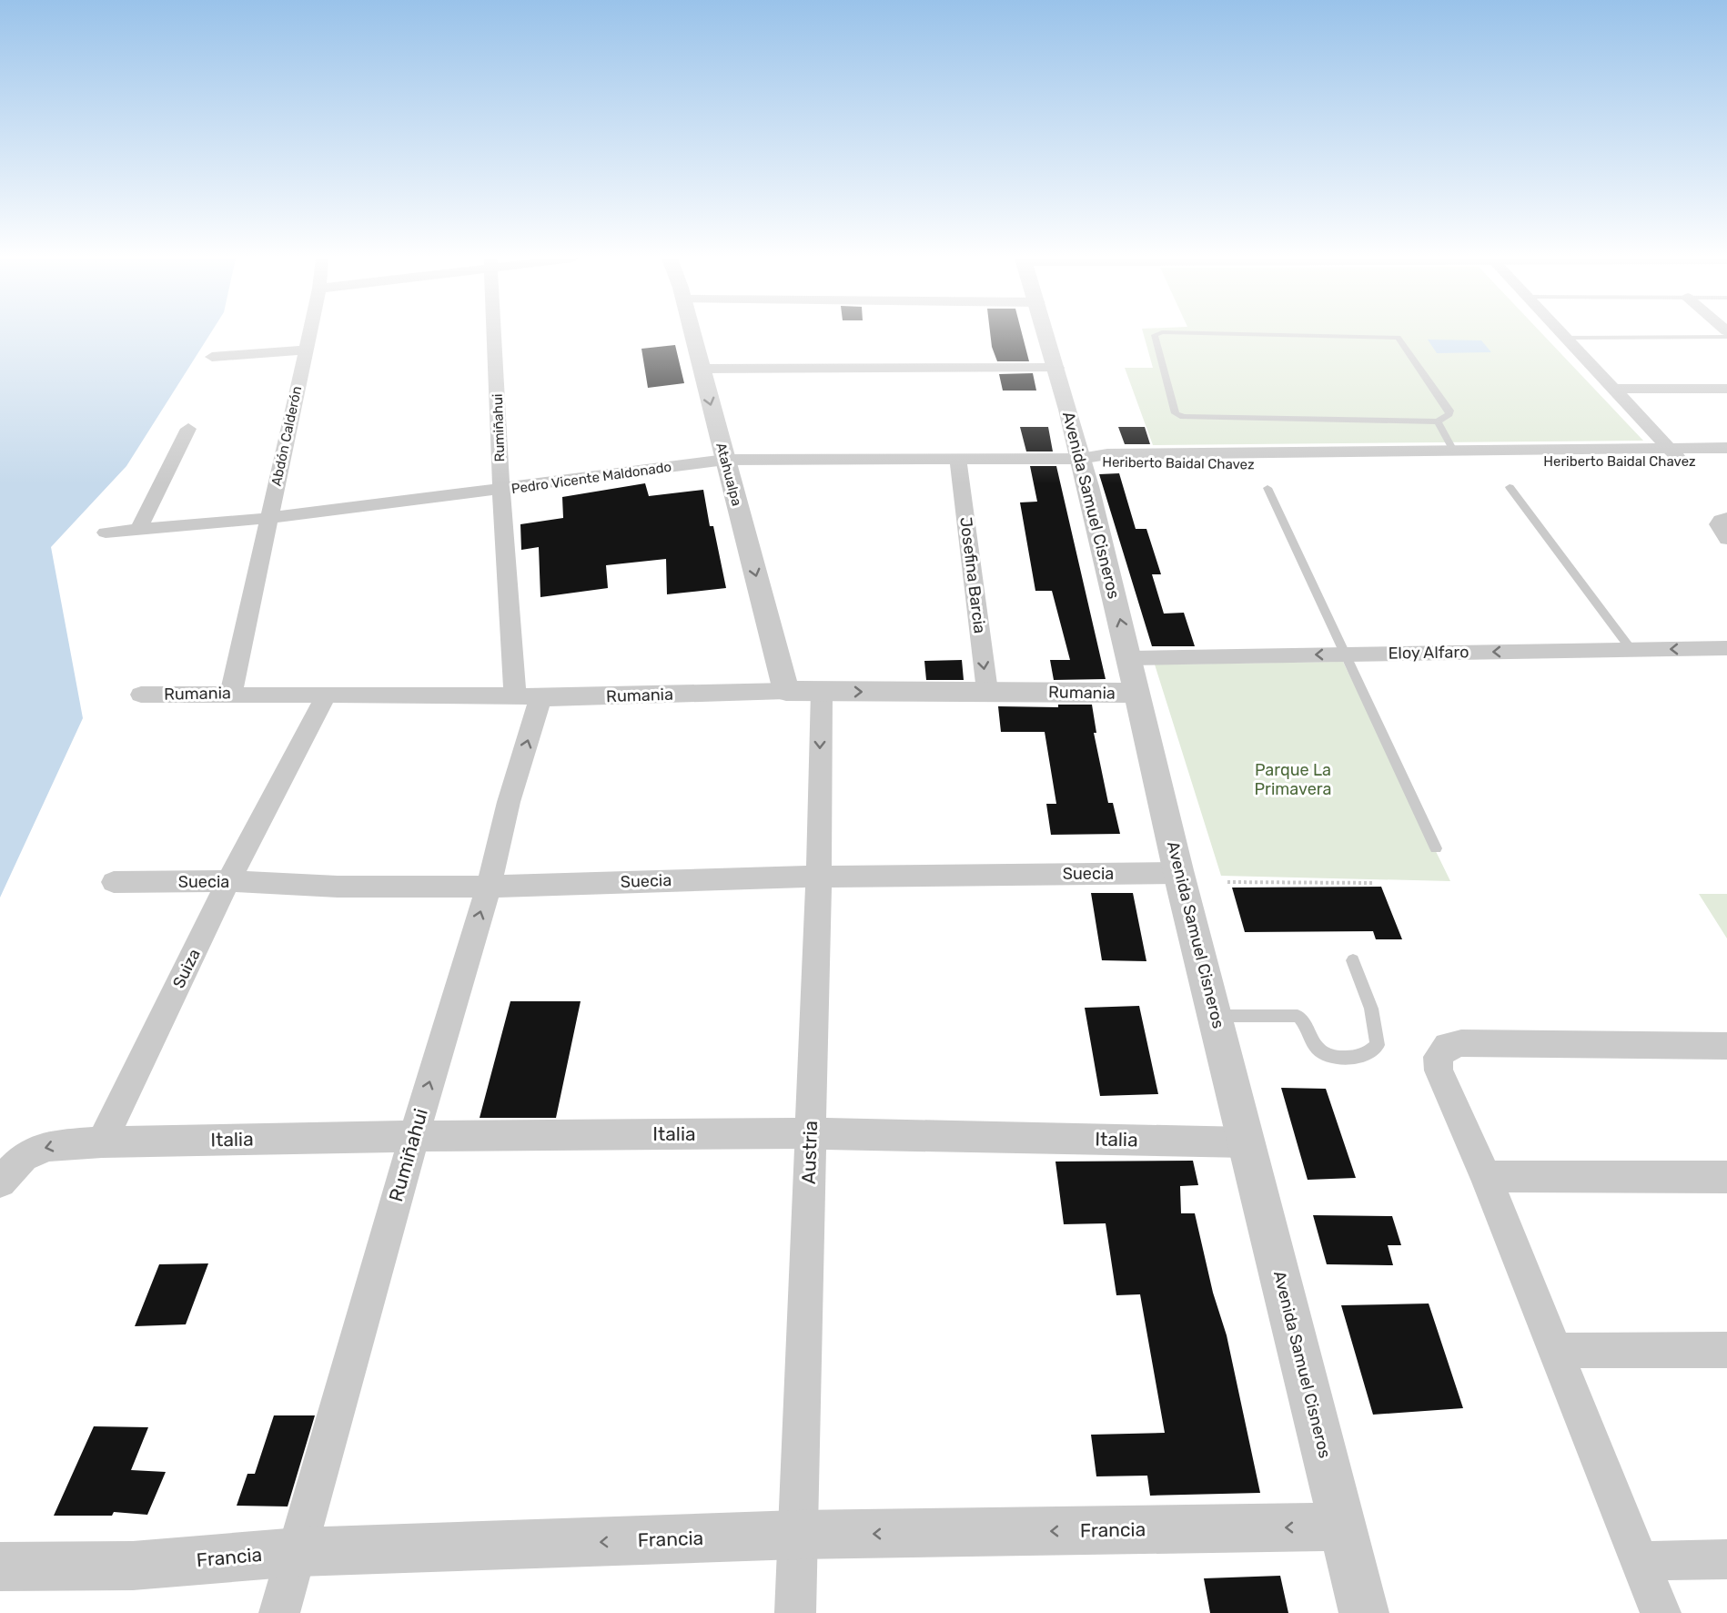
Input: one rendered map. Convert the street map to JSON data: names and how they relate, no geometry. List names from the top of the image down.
{
  "streets": {
    "street": [
      "Rumiñahui",
      "Abdón Calderón",
      "Heriberto Baidal Chavez",
      "Atahualpa",
      "Pedro Vicente Maldonado",
      "Avenida Samuel Cisneros",
      "Josefina Barcia",
      "Eloy Alfaro",
      "Rumania",
      "Suecia",
      "Suiza",
      "Italia",
      "Austria",
      "Francia"
    ]
  },
  "crossings": [
    ["Rumiñahui", "Pedro Vicente Maldonado"],
    ["Rumiñahui", "Rumania"],
    ["Rumiñahui", "Suecia"],
    ["Rumiñahui", "Italia"],
    ["Rumiñahui", "Francia"],
    ["Abdón Calderón", "Pedro Vicente Maldonado"],
    ["Abdón Calderón", "Rumania"],
    ["Heriberto Baidal Chavez", "Pedro Vicente Maldonado"],
    ["Heriberto Baidal Chavez", "Avenida Samuel Cisneros"],
    ["Atahualpa", "Pedro Vicente Maldonado"],
    ["Atahualpa", "Rumania"],
    ["Pedro Vicente Maldonado", "Avenida Samuel Cisneros"],
    ["Pedro Vicente Maldonado", "Josefina Barcia"],
    ["Avenida Samuel Cisneros", "Eloy Alfaro"],
    ["Avenida Samuel Cisneros", "Rumania"],
    ["Avenida Samuel Cisneros", "Suecia"],
    ["Avenida Samuel Cisneros", "Italia"],
    ["Avenida Samuel Cisneros", "Francia"],
    ["Josefina Barcia", "Rumania"],
    ["Eloy Alfaro", "Rumania"],
    ["Rumania", "Suiza"],
    ["Rumania", "Austria"],
    ["Suecia", "Suiza"],
    ["Suecia", "Austria"],
    ["Suiza", "Italia"],
    ["Italia", "Austria"],
    ["Austria", "Francia"]
  ],
  "one_way": [
    "Atahualpa",
    "Josefina Barcia",
    "Eloy Alfaro",
    "Francia"
  ],
  "parks": ["Parque La Primavera"]
}
